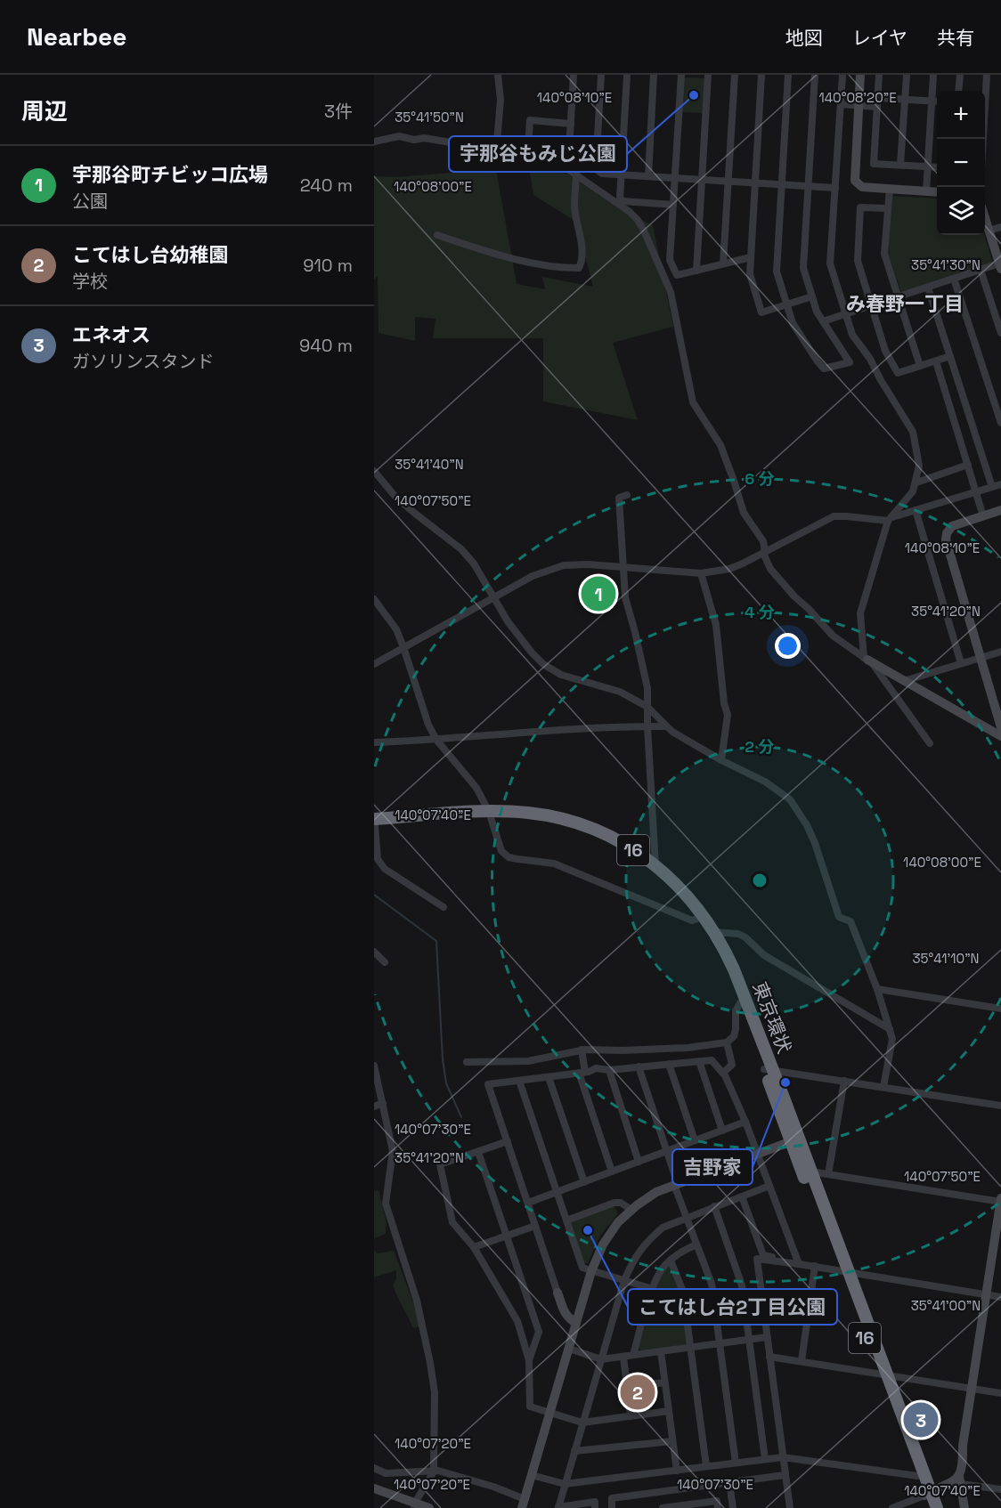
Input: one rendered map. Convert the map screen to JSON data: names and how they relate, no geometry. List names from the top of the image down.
{
  "streets": {
    "highway": ["16", "東京環状"]
  },
  "districts": ["み春野一丁目"],
  "places": ["宇那谷もみじ公園", "吉野家", "こてはし台2丁目公園"],
  "page": {
    "header": "Nearbee",
    "nav": ["地図", "レイヤ", "共有"],
    "heading": ["周辺", "3件"],
    "map_buttons": ["+", "−"],
    "list": [
      {
        "mark": "1",
        "name": "宇那谷町チビッコ広場",
        "note": "公園",
        "value": "240 m"
      },
      {
        "mark": "2",
        "name": "こてはし台幼稚園",
        "note": "学校",
        "value": "910 m"
      },
      {
        "mark": "3",
        "name": "エネオス",
        "note": "ガソリンスタンド",
        "value": "940 m"
      }
    ],
    "pins": ["1", "2", "3"]
  },
  "coordinates": [
    "140°08'20\"E",
    "140°08'10\"E",
    "35°41'50\"N",
    "140°08'00\"E",
    "35°41'30\"N",
    "35°41'40\"N",
    "140°07'50\"E",
    "35°41'20\"N",
    "140°07'40\"E",
    "35°41'10\"N",
    "140°07'30\"E",
    "35°41'00\"N",
    "140°07'20\"E"
  ],
  "rings": ["6 分", "4 分", "2 分"]
}
